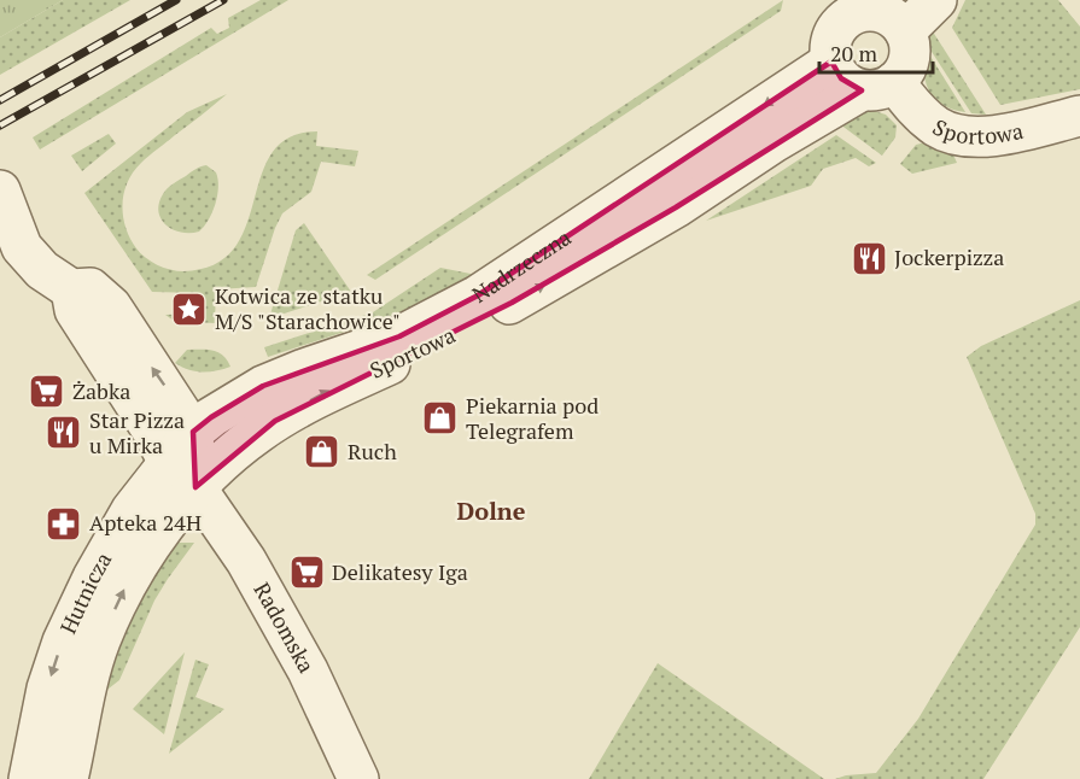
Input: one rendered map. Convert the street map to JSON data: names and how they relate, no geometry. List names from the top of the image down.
{
  "streets": {
    "street": [
      "Sportowa",
      "Nadrzeczna",
      "Hutnicza",
      "Radomska"
    ]
  },
  "crossings": [
    ["Sportowa", "Nadrzeczna"],
    ["Sportowa", "Hutnicza"],
    ["Sportowa", "Radomska"],
    ["Nadrzeczna", "Hutnicza"],
    ["Hutnicza", "Radomska"]
  ],
  "one_way": ["Sportowa", "Nadrzeczna"],
  "districts": ["Dolne"],
  "places": {
    "restaurant": ["Jockerpizza", "Star Pizza u Mirka"],
    "place": ["Kotwica ze statku M/S \"Starachowice\""],
    "supermarket": ["Żabka", "Delikatesy Iga"],
    "shop": ["Piekarnia pod Telegrafem", "Ruch"],
    "pharmacy": ["Apteka 24H"]
  },
  "scale_bar": "20 m"
}
